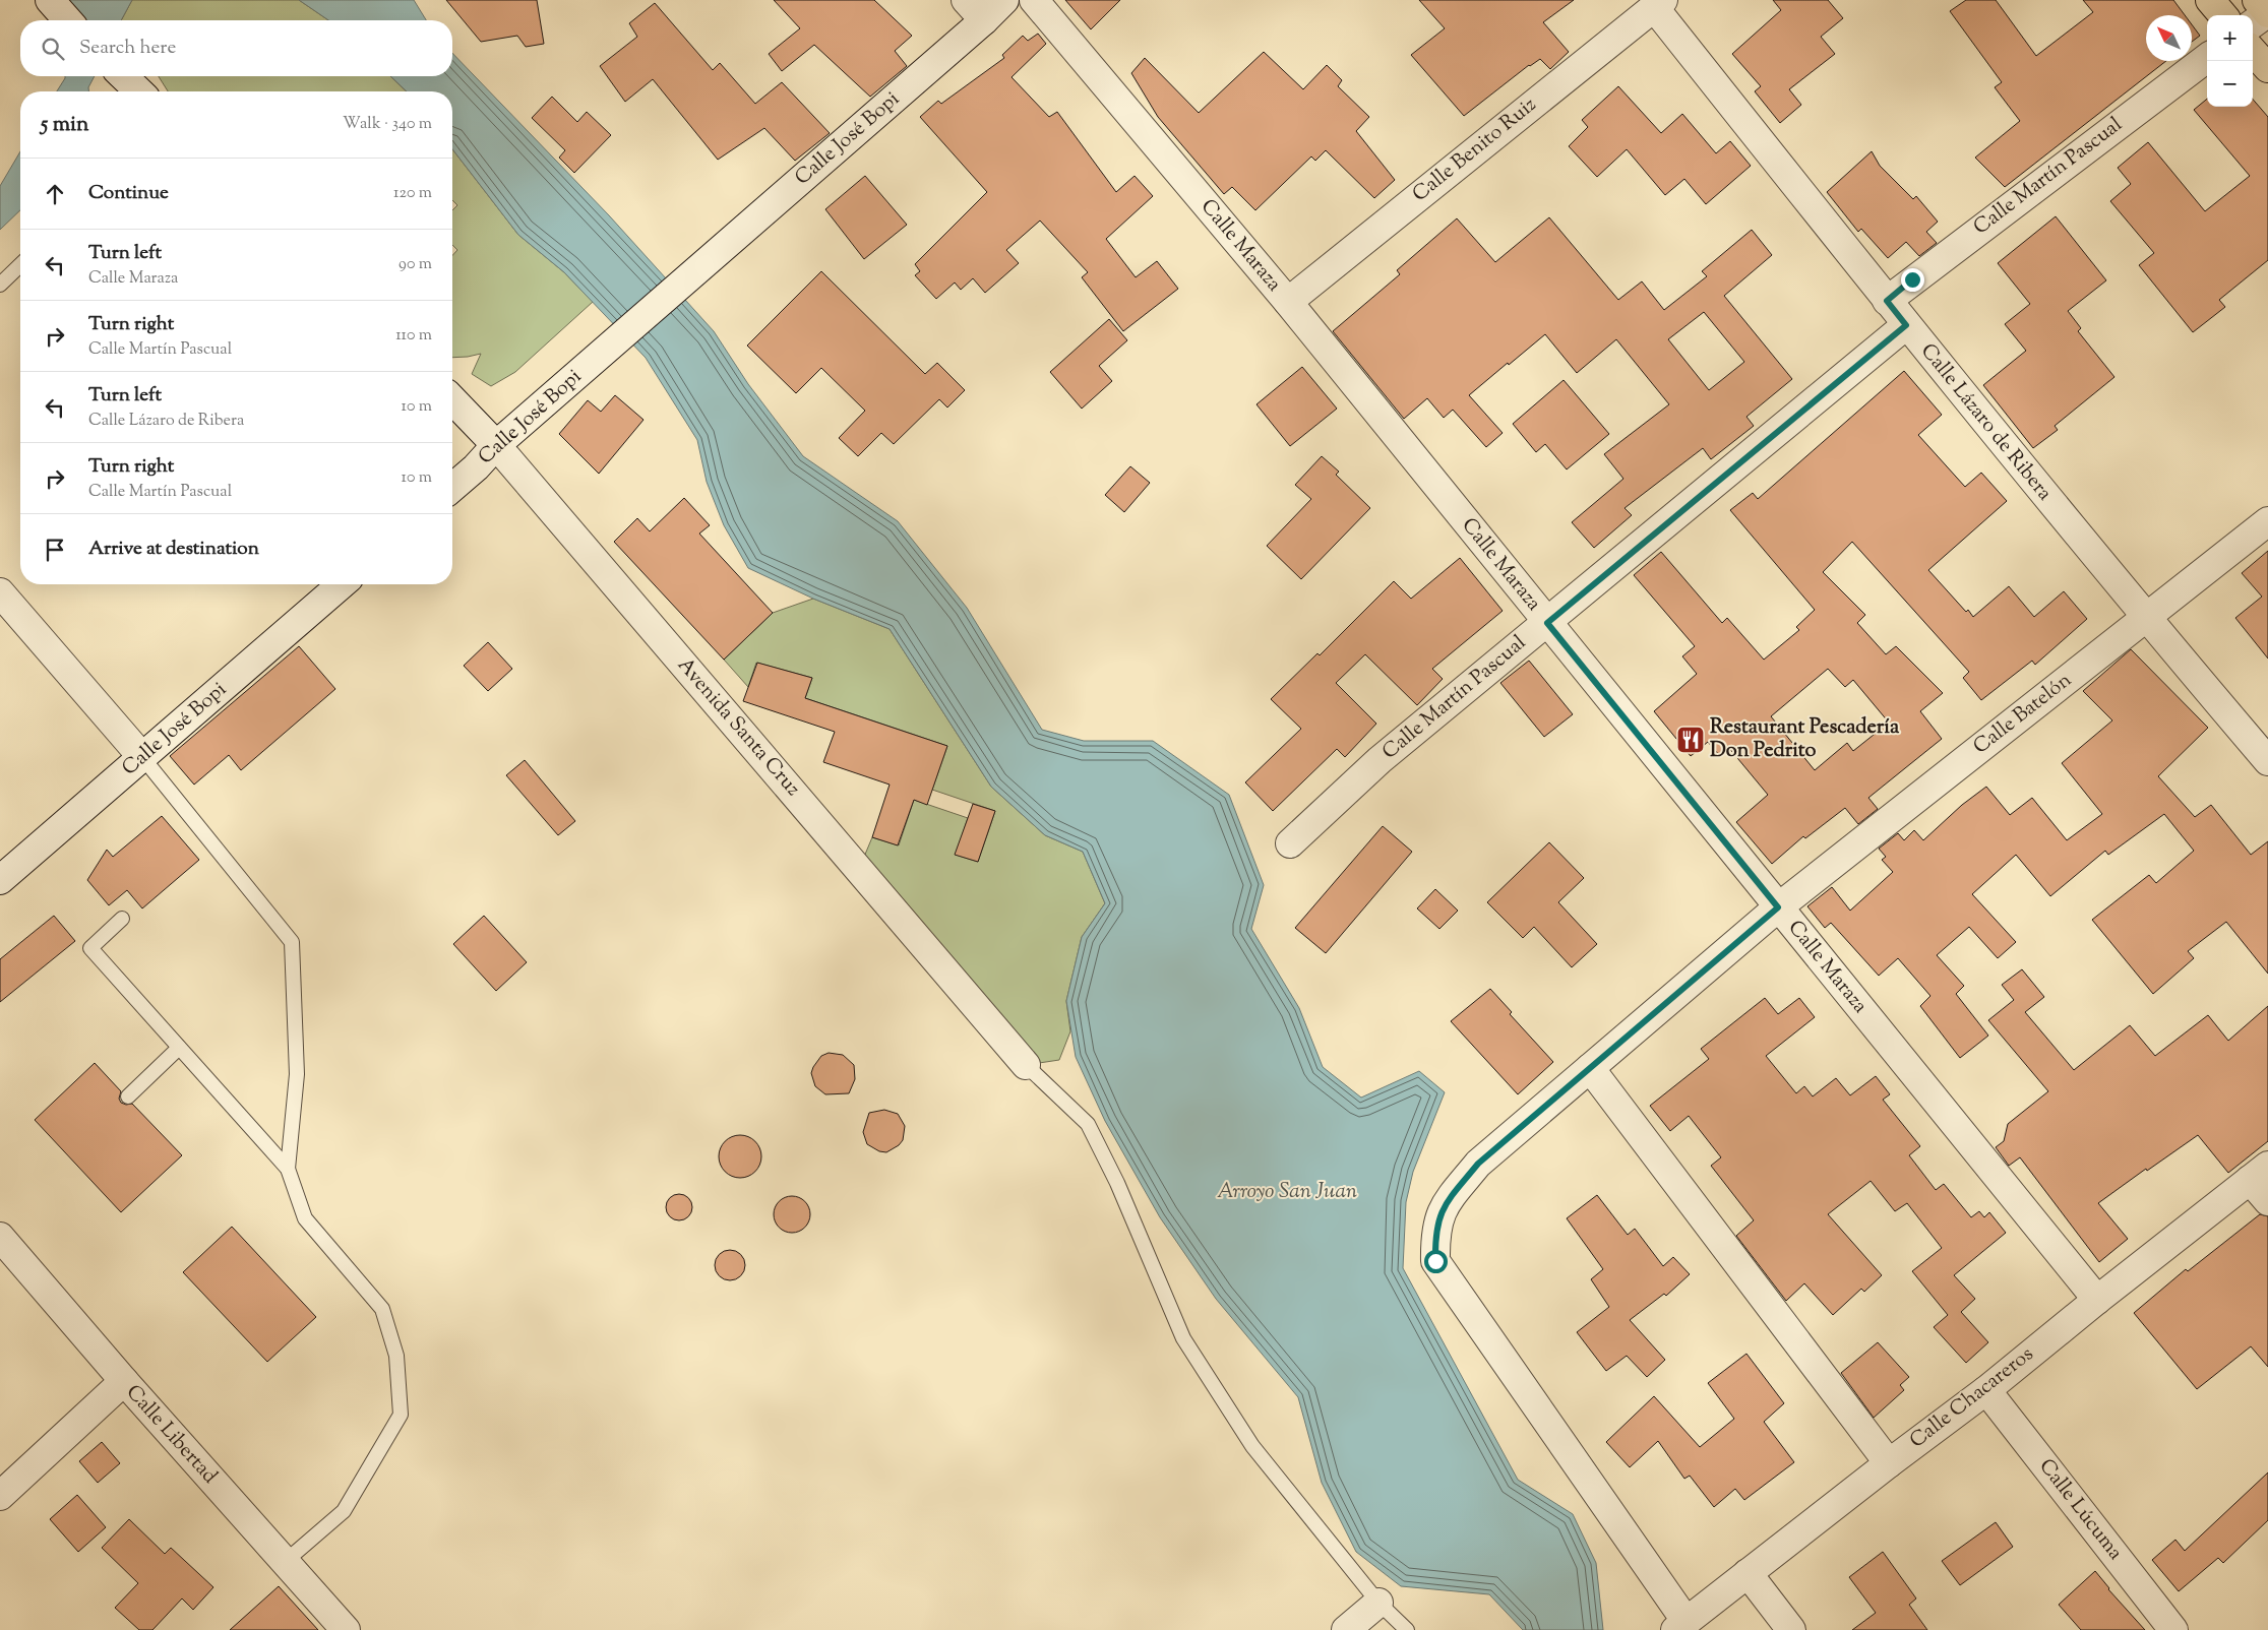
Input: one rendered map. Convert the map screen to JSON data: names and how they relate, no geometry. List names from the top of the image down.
{
  "streets": {
    "street": [
      "Calle José Bopi",
      "Calle Benito Ruiz",
      "Calle Martín Pascual",
      "Calle Maraza",
      "Calle Lázaro de Ribera",
      "Calle Batelón",
      "Avenida Santa Cruz",
      "Calle Chacareros",
      "Calle Libertad",
      "Calle Lúcuma"
    ]
  },
  "crossings": [
    ["Calle José Bopi", "Avenida Santa Cruz"],
    ["Calle Benito Ruiz", "Calle Maraza"],
    ["Calle Benito Ruiz", "Calle Lázaro de Ribera"],
    ["Calle Martín Pascual", "Calle Maraza"],
    ["Calle Martín Pascual", "Calle Lázaro de Ribera"],
    ["Calle Maraza", "Calle Batelón"],
    ["Calle Maraza", "Calle Chacareros"],
    ["Calle Lázaro de Ribera", "Calle Batelón"],
    ["Calle Batelón", "Calle Chacareros"],
    ["Calle Chacareros", "Calle Lúcuma"]
  ],
  "water": ["Arroyo San Juan"],
  "places": {
    "restaurant": ["Restaurant Pescadería Don Pedrito"]
  },
  "north": "top left",
  "page": {
    "map_buttons": ["+", "−"],
    "search": "Search here",
    "heading": ["5 min", "Walk · 340 m"],
    "list": [
      ["Continue", "120 m"],
      ["Turn left", "Calle Maraza", "90 m"],
      ["Turn right", "Calle Martín Pascual", "110 m"],
      ["Turn left", "Calle Lázaro de Ribera", "10 m"],
      ["Turn right", "Calle Martín Pascual", "10 m"],
      "Arrive at destination"
    ]
  }
}
